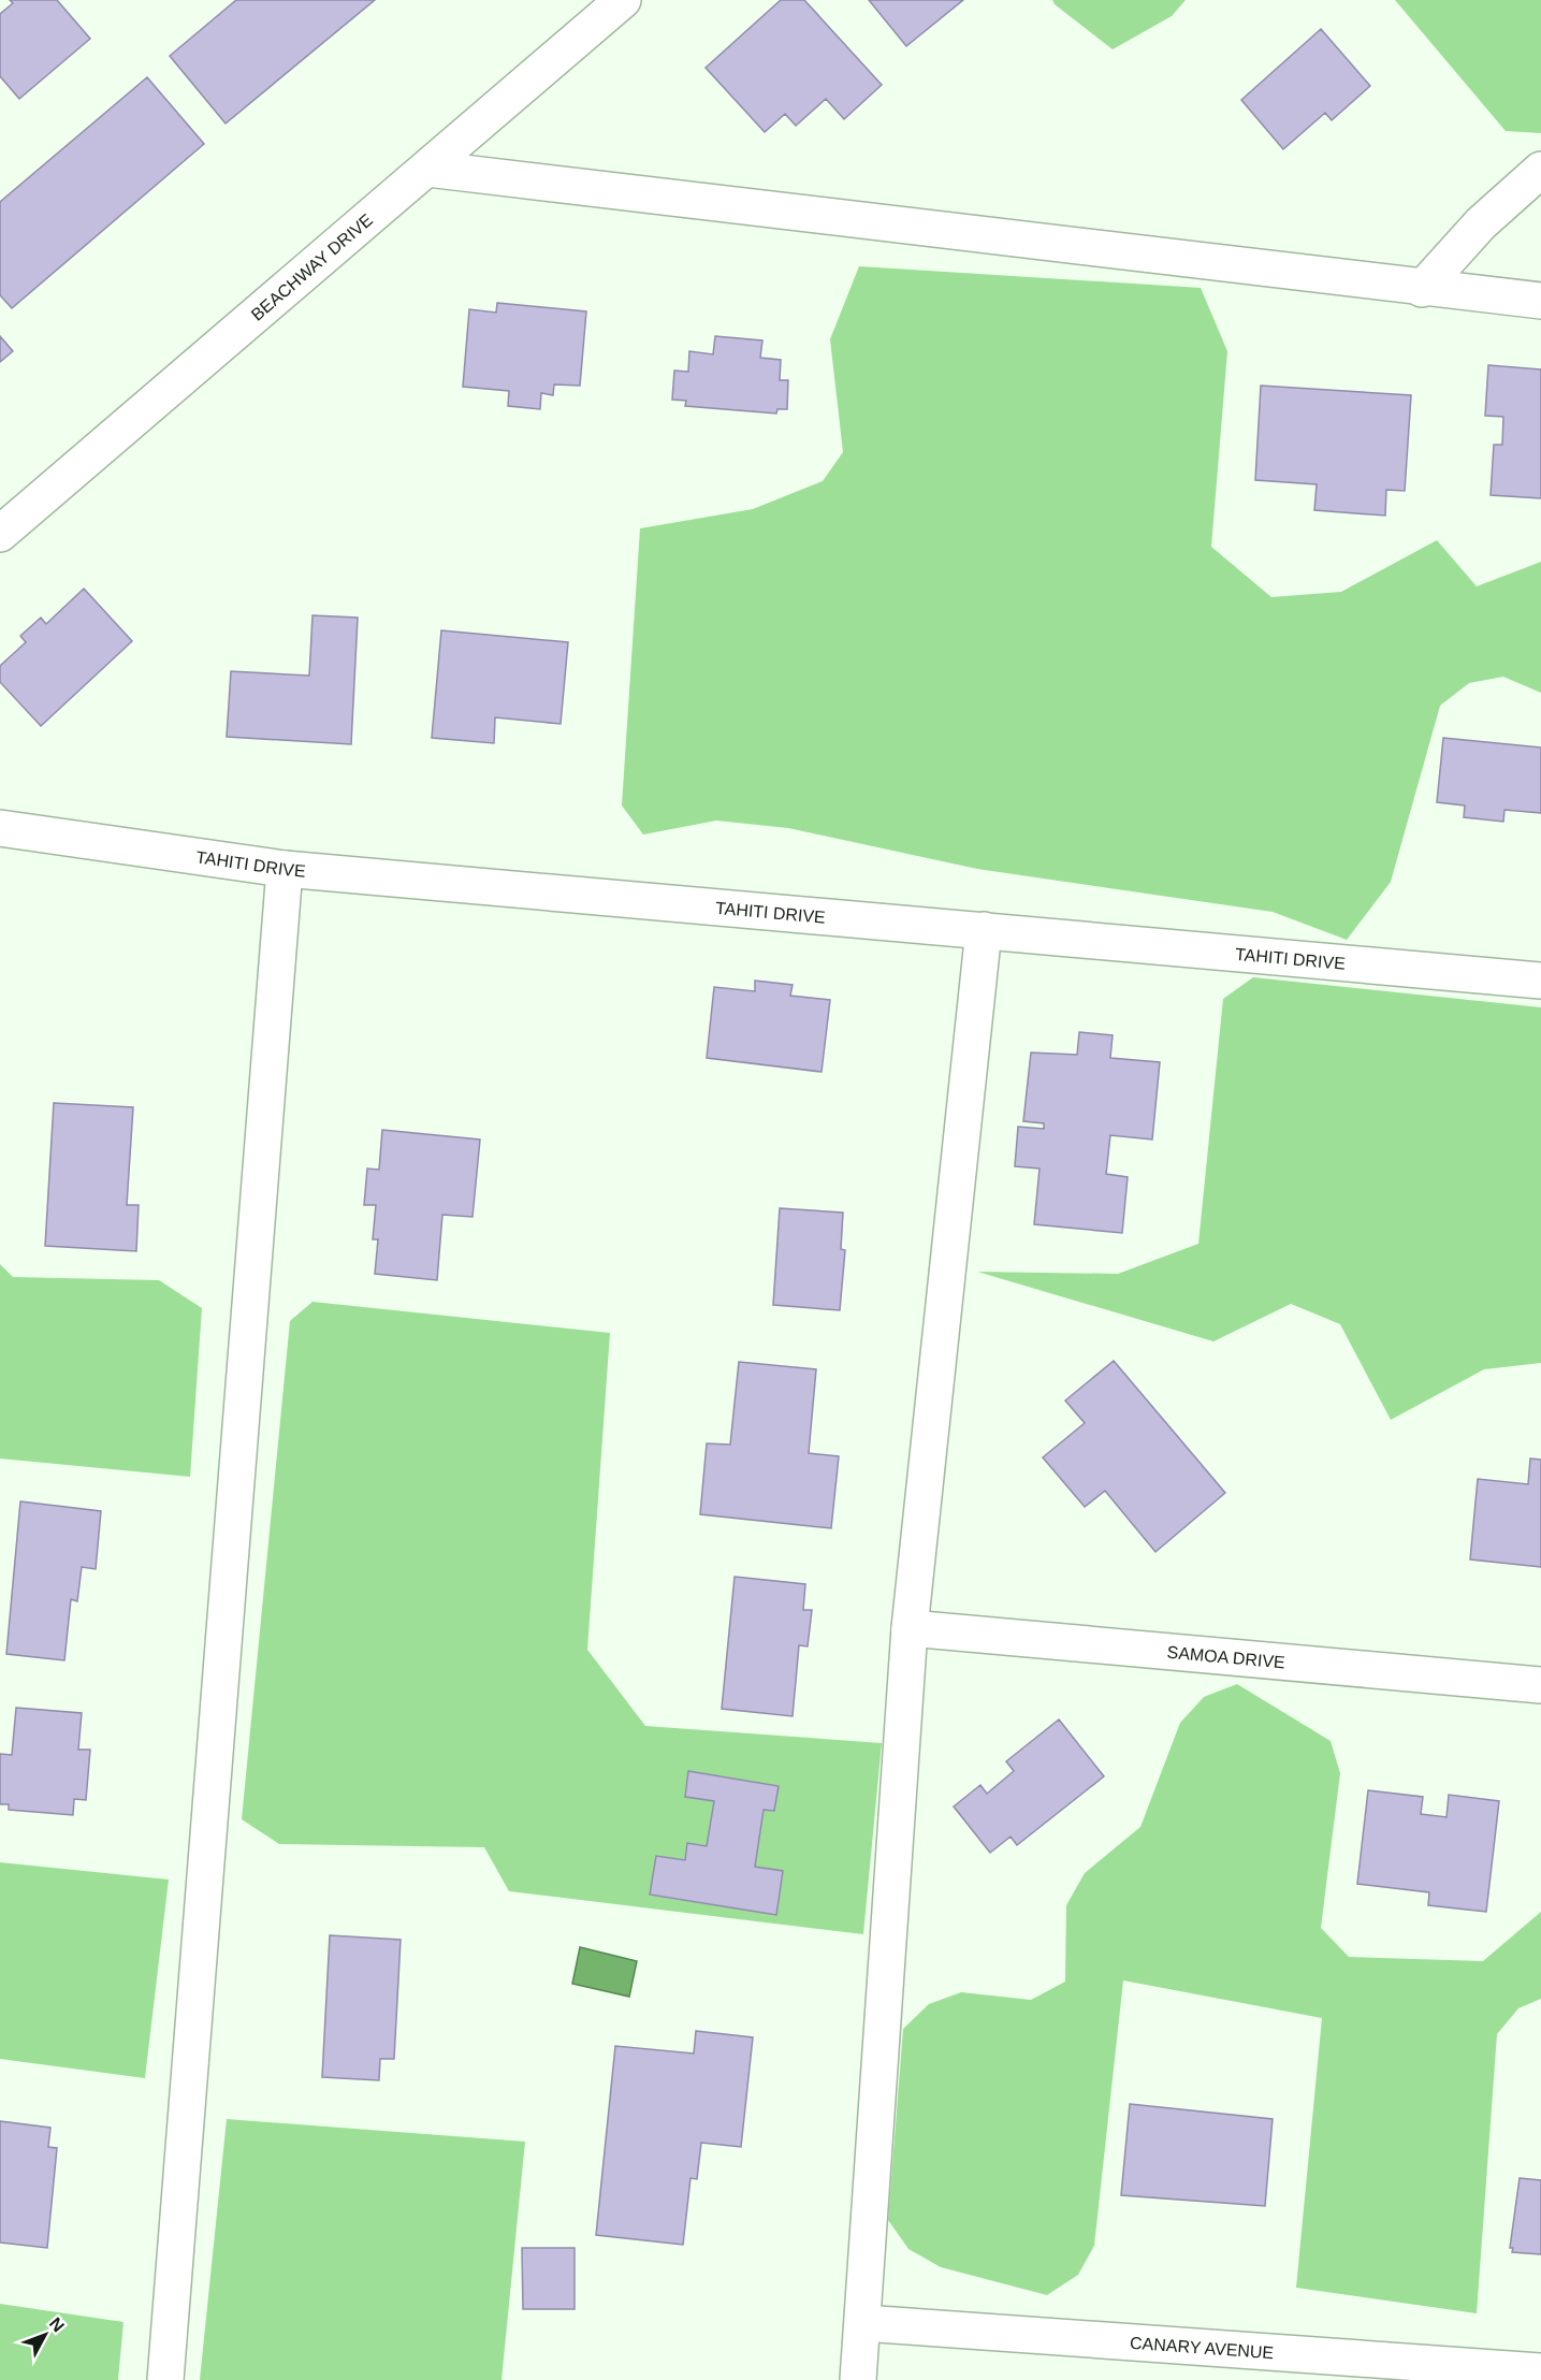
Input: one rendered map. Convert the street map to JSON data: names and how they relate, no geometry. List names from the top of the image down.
{
  "streets": {
    "street": [
      "BEACHWAY DRIVE",
      "TAHITI DRIVE",
      "SAMOA DRIVE",
      "CANARY AVENUE"
    ]
  },
  "north": "top right"
}
